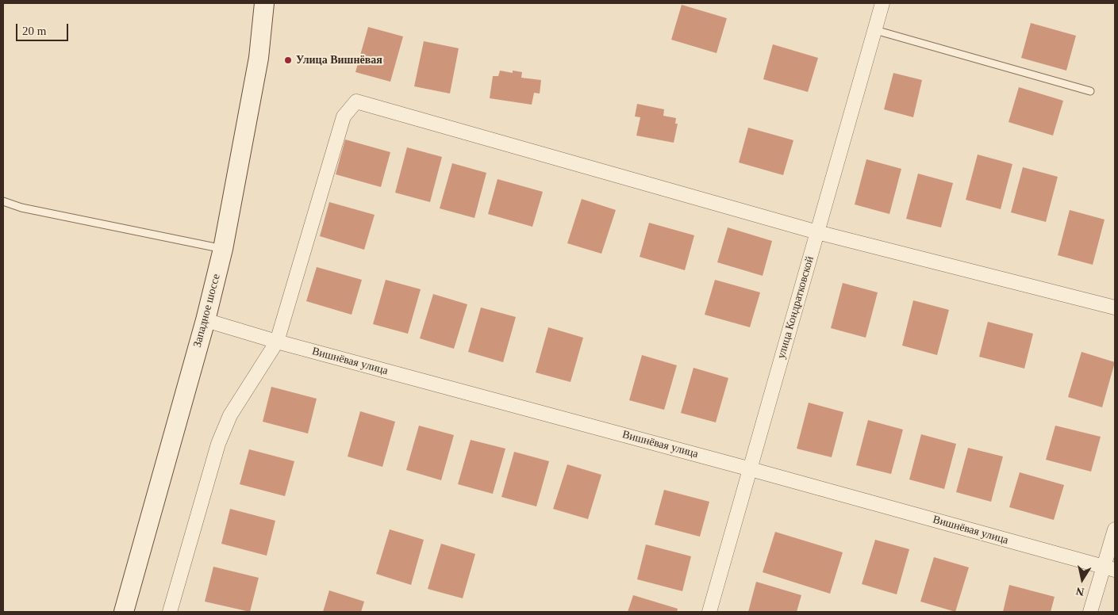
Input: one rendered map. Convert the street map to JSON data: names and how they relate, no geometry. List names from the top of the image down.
{
  "streets": {
    "main road": ["Западное шоссе"],
    "street": ["улица Кондратковской", "Вишнёвая улица"]
  },
  "crossings": [
    ["улица Кондратковской", "Вишнёвая улица"],
    ["Западное шоссе", "Вишнёвая улица"]
  ],
  "places": ["Улица Вишнёвая"],
  "scale_bar": "20 m",
  "north": "bottom"
}
